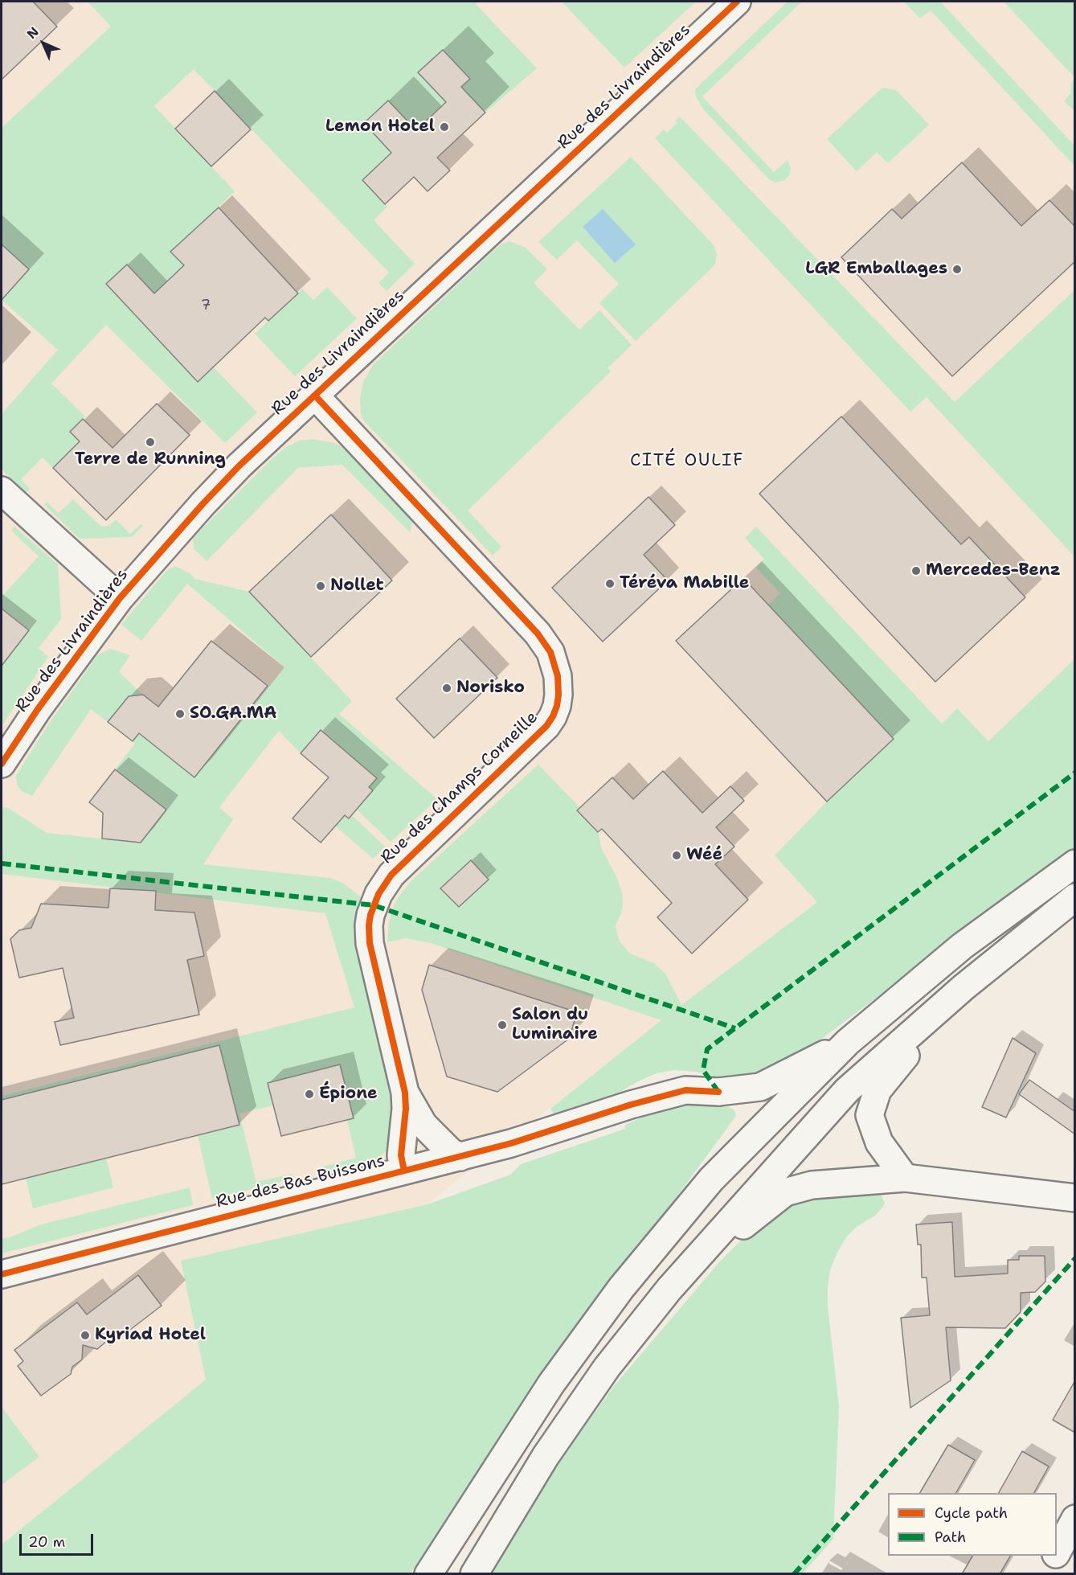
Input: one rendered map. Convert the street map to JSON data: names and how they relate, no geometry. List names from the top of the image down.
{
  "streets": {
    "street": ["Rue des Livraindières", "Rue des Champs Corneille", "Rue des Bas Buissons"]
  },
  "crossings": [
    ["Rue des Livraindières", "Rue des Champs Corneille"],
    ["Rue des Champs Corneille", "Rue des Bas Buissons"]
  ],
  "districts": ["CITÉ OULIF"],
  "places": [
    "Lemon Hotel",
    "LGR Emballages",
    "Terre de Running",
    "Mercedes-Benz",
    "Téréva Mabille",
    "Nollet",
    "Norisko",
    "SO.GA.MA",
    "Wéé",
    "Salon du Luminaire",
    "Épione",
    "Kyriad Hotel"
  ],
  "house_numbers": ["7"],
  "legend": ["Cycle path", "Path"],
  "scale_bar": "20 m",
  "north": "top left"
}
